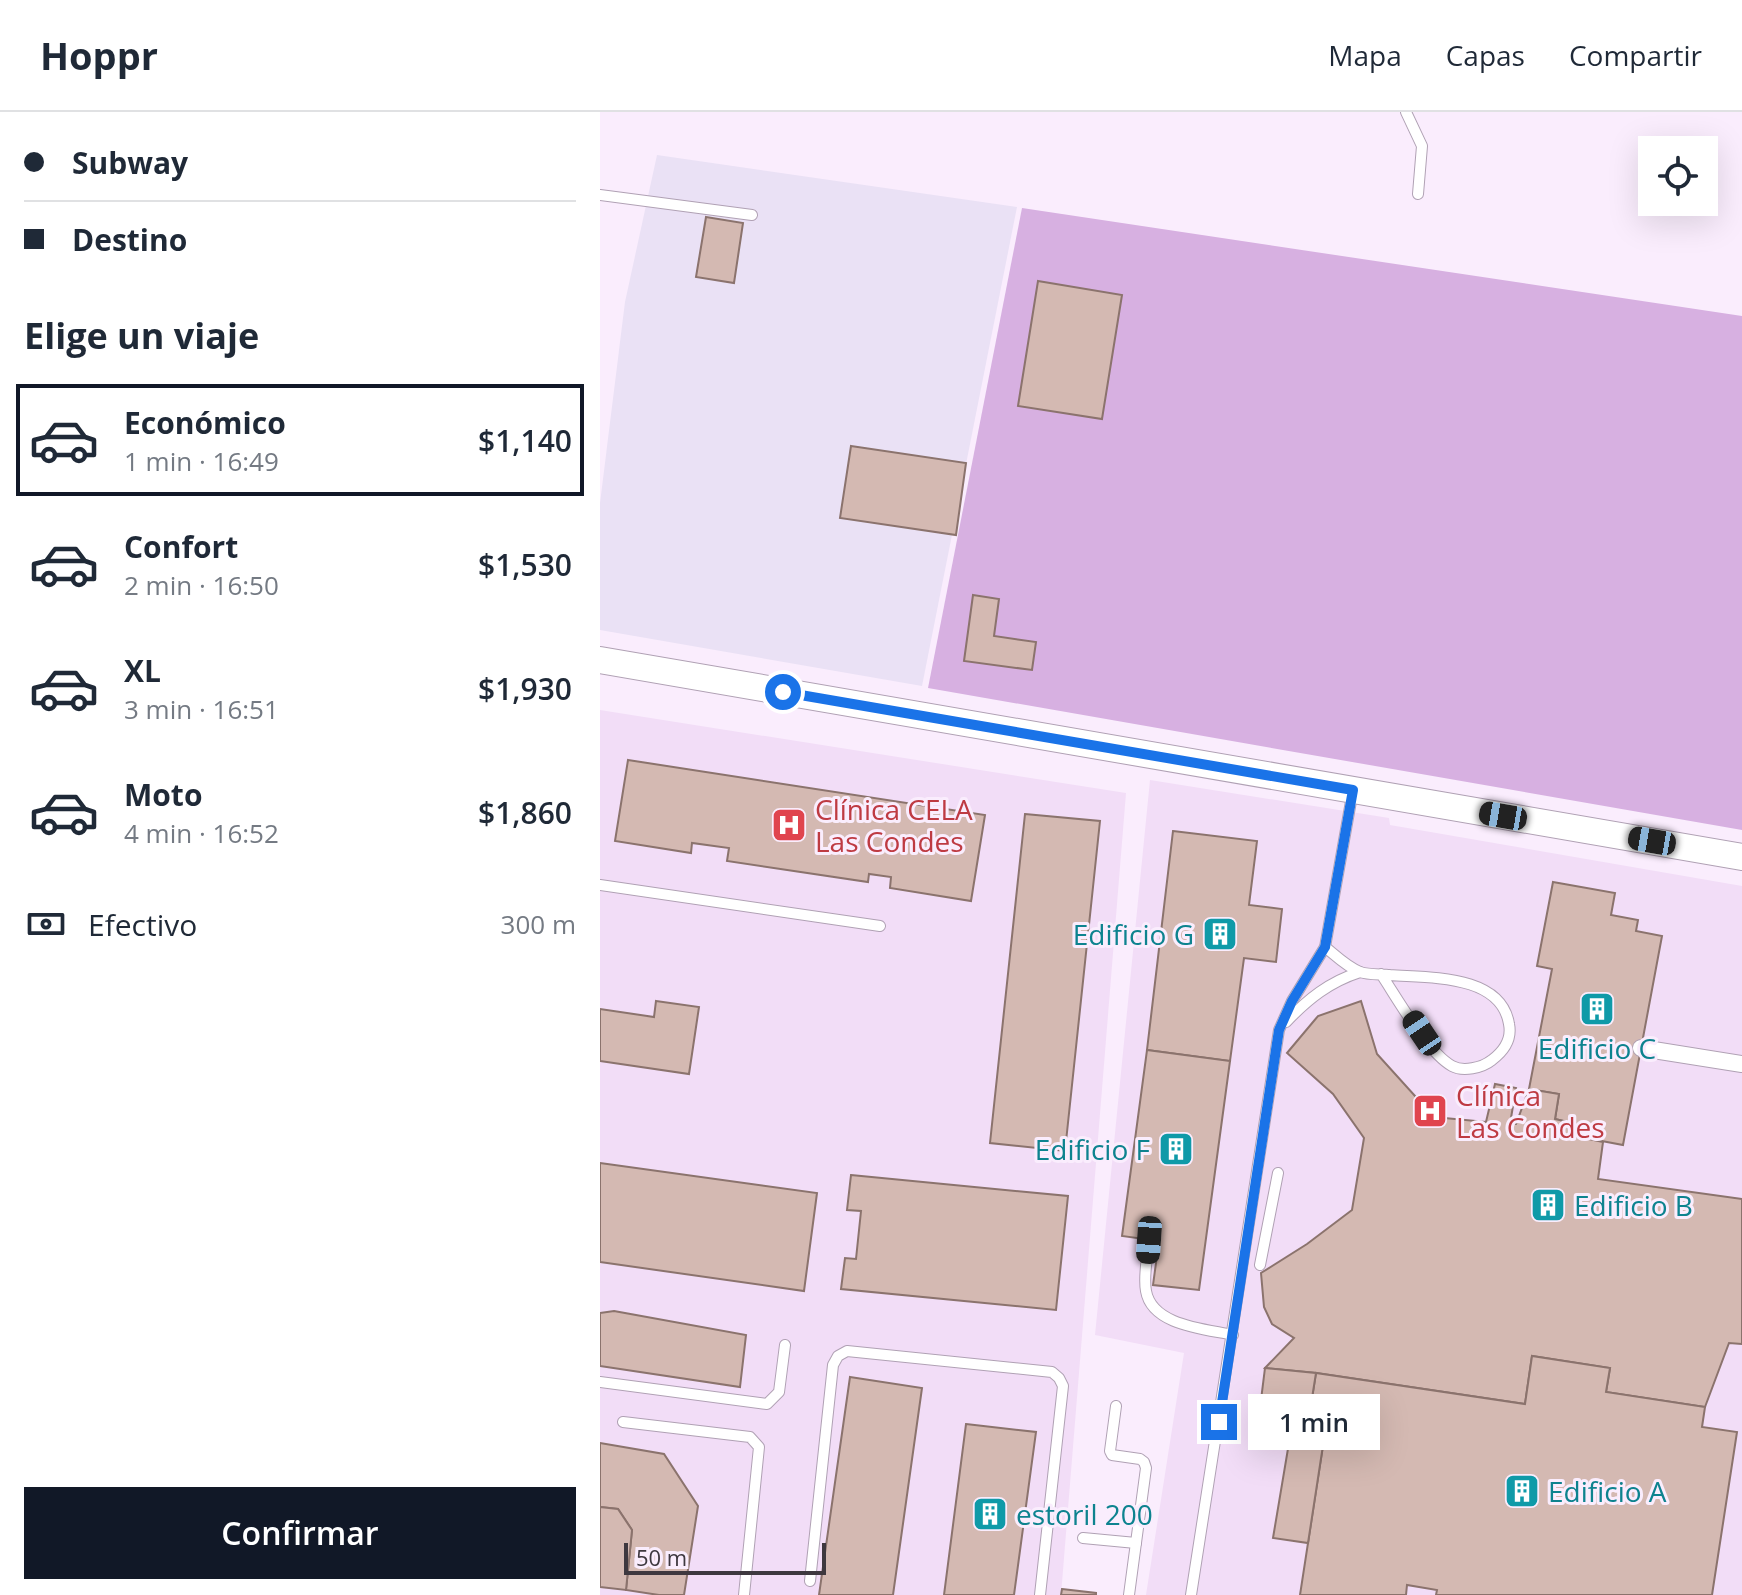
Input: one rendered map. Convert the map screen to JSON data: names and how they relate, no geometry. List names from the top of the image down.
{
  "places": {
    "hospital": ["Clínica CELA Las Condes", "Clínica Las Condes"],
    "building": [
      "Edificio G",
      "Edificio C",
      "Edificio F",
      "Edificio B",
      "Edificio A",
      "estoril 200"
    ]
  },
  "scale_bar": "50 m",
  "page": {
    "header": "Hoppr",
    "nav": ["Mapa", "Capas", "Compartir"],
    "banner": ["Subway", "Destino"],
    "heading": "Elige un viaje",
    "list": [
      {
        "name": "Económico",
        "note": "1 min · 16:49",
        "value": "$1,140"
      },
      {
        "name": "Confort",
        "note": "2 min · 16:50",
        "value": "$1,530"
      },
      {
        "name": "XL",
        "note": "3 min · 16:51",
        "value": "$1,930"
      },
      {
        "name": "Moto",
        "note": "4 min · 16:52",
        "value": "$1,860"
      }
    ],
    "pay": ["Efectivo", "300 m"],
    "bubble": "1 min",
    "buttons": "Confirmar",
    "scale": "50 m"
  }
}
